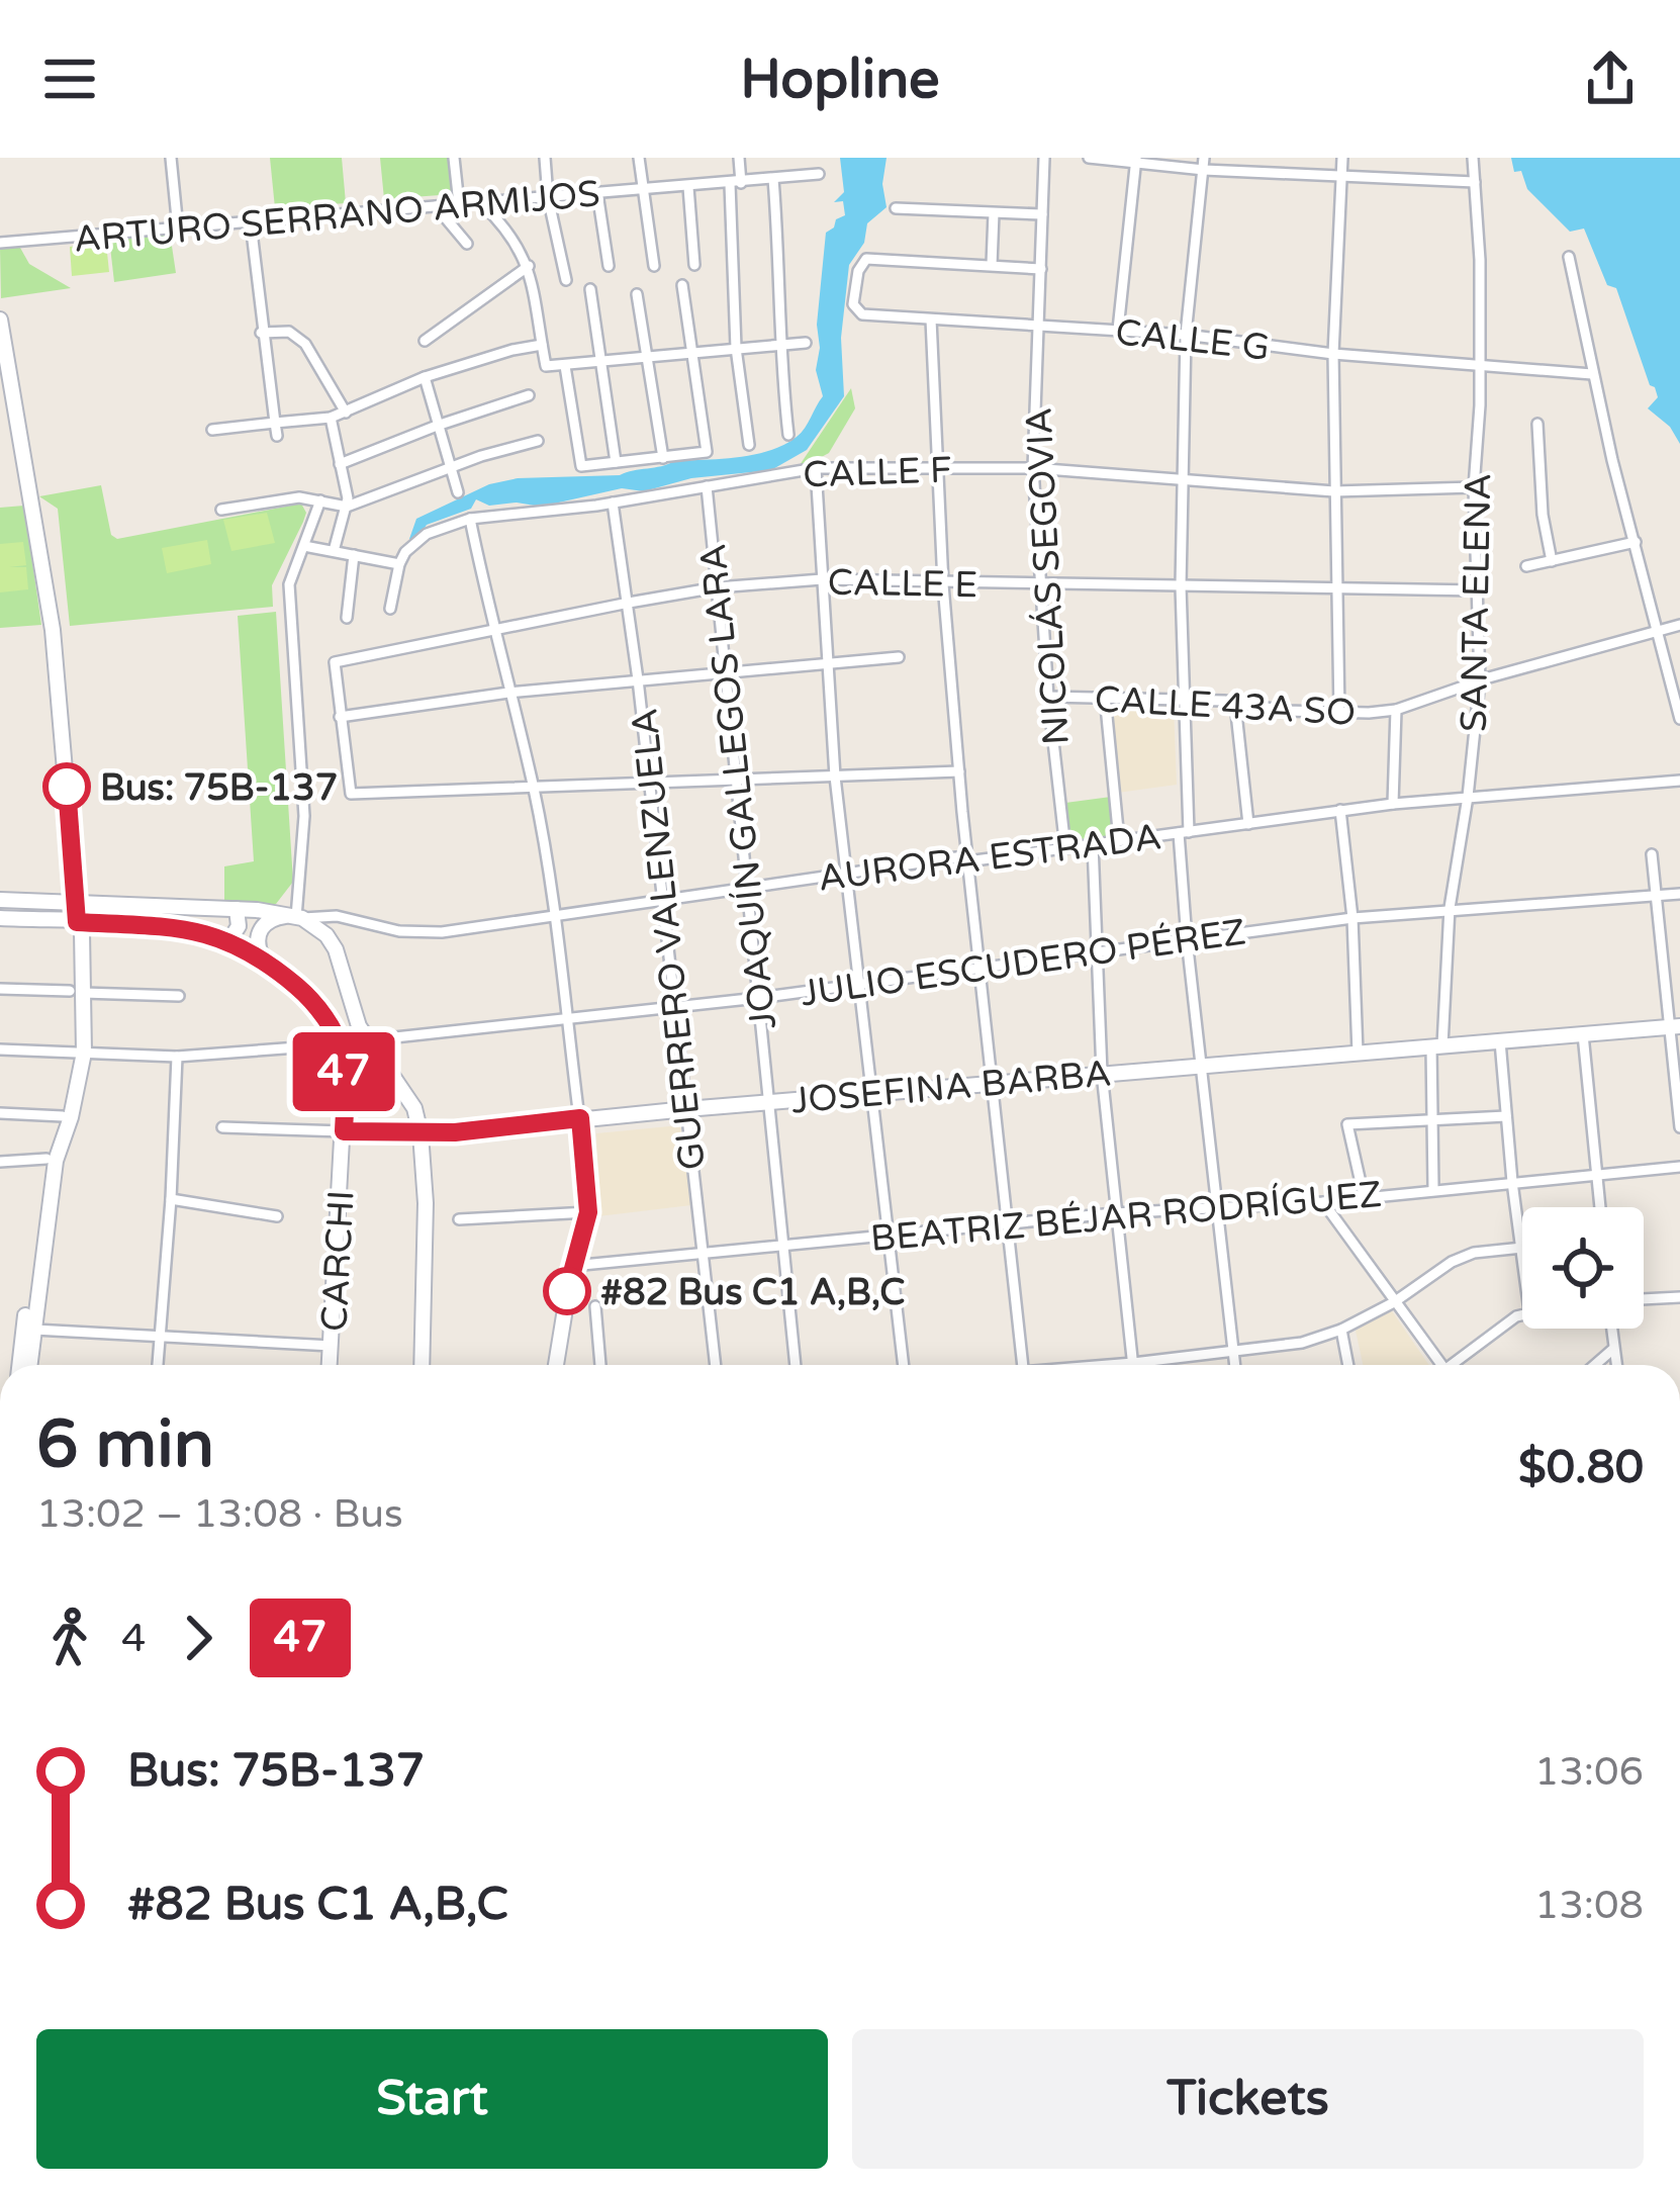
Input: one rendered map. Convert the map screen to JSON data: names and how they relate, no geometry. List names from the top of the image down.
{
  "streets": {
    "main road": ["JOSEFINA BARBA", "CARCHI"],
    "street": [
      "ARTURO SERRANO ARMIJOS",
      "CALLE G",
      "CALLE F",
      "NICOLÁS SEGOVIA",
      "CALLE E",
      "SANTA ELENA",
      "CALLE 43A SO",
      "JOAQUÍN GALLEGOS LARA",
      "AURORA ESTRADA",
      "GUERRERO VALENZUELA",
      "JULIO ESCUDERO PÉREZ",
      "BEATRIZ BÉJAR RODRÍGUEZ"
    ]
  },
  "crossings": [
    ["CALLE G", "NICOLÁS SEGOVIA"],
    ["CALLE G", "SANTA ELENA"],
    ["CALLE F", "NICOLÁS SEGOVIA"],
    ["CALLE F", "SANTA ELENA"],
    ["CALLE F", "JOAQUÍN GALLEGOS LARA"],
    ["CALLE F", "GUERRERO VALENZUELA"],
    ["NICOLÁS SEGOVIA", "CALLE E"],
    ["NICOLÁS SEGOVIA", "CALLE 43A SO"],
    ["NICOLÁS SEGOVIA", "AURORA ESTRADA"],
    ["CALLE E", "SANTA ELENA"],
    ["CALLE E", "JOAQUÍN GALLEGOS LARA"],
    ["CALLE E", "GUERRERO VALENZUELA"],
    ["SANTA ELENA", "CALLE 43A SO"],
    ["SANTA ELENA", "AURORA ESTRADA"],
    ["SANTA ELENA", "JULIO ESCUDERO PÉREZ"],
    ["SANTA ELENA", "JOSEFINA BARBA"],
    ["SANTA ELENA", "BEATRIZ BÉJAR RODRÍGUEZ"],
    ["JOAQUÍN GALLEGOS LARA", "AURORA ESTRADA"],
    ["JOAQUÍN GALLEGOS LARA", "JULIO ESCUDERO PÉREZ"],
    ["JOAQUÍN GALLEGOS LARA", "JOSEFINA BARBA"],
    ["JOAQUÍN GALLEGOS LARA", "BEATRIZ BÉJAR RODRÍGUEZ"],
    ["AURORA ESTRADA", "GUERRERO VALENZUELA"],
    ["GUERRERO VALENZUELA", "JULIO ESCUDERO PÉREZ"],
    ["GUERRERO VALENZUELA", "JOSEFINA BARBA"],
    ["GUERRERO VALENZUELA", "BEATRIZ BÉJAR RODRÍGUEZ"],
    ["JOSEFINA BARBA", "CARCHI"]
  ],
  "places": ["Bus: 75B-137", "#82 Bus C1 A,B,C"],
  "lines": ["bus line 47"],
  "page": {
    "header": "Hopline",
    "on_map": "47",
    "heading": ["6 min", "13:02 – 13:08 · Bus", "$0.80"],
    "legs": ["4", "47"],
    "list": [
      {
        "name": "Bus: 75B-137",
        "value": "13:06"
      },
      {
        "name": "#82 Bus C1 A,B,C",
        "value": "13:08"
      }
    ],
    "buttons": ["Start", "Tickets"]
  }
}
